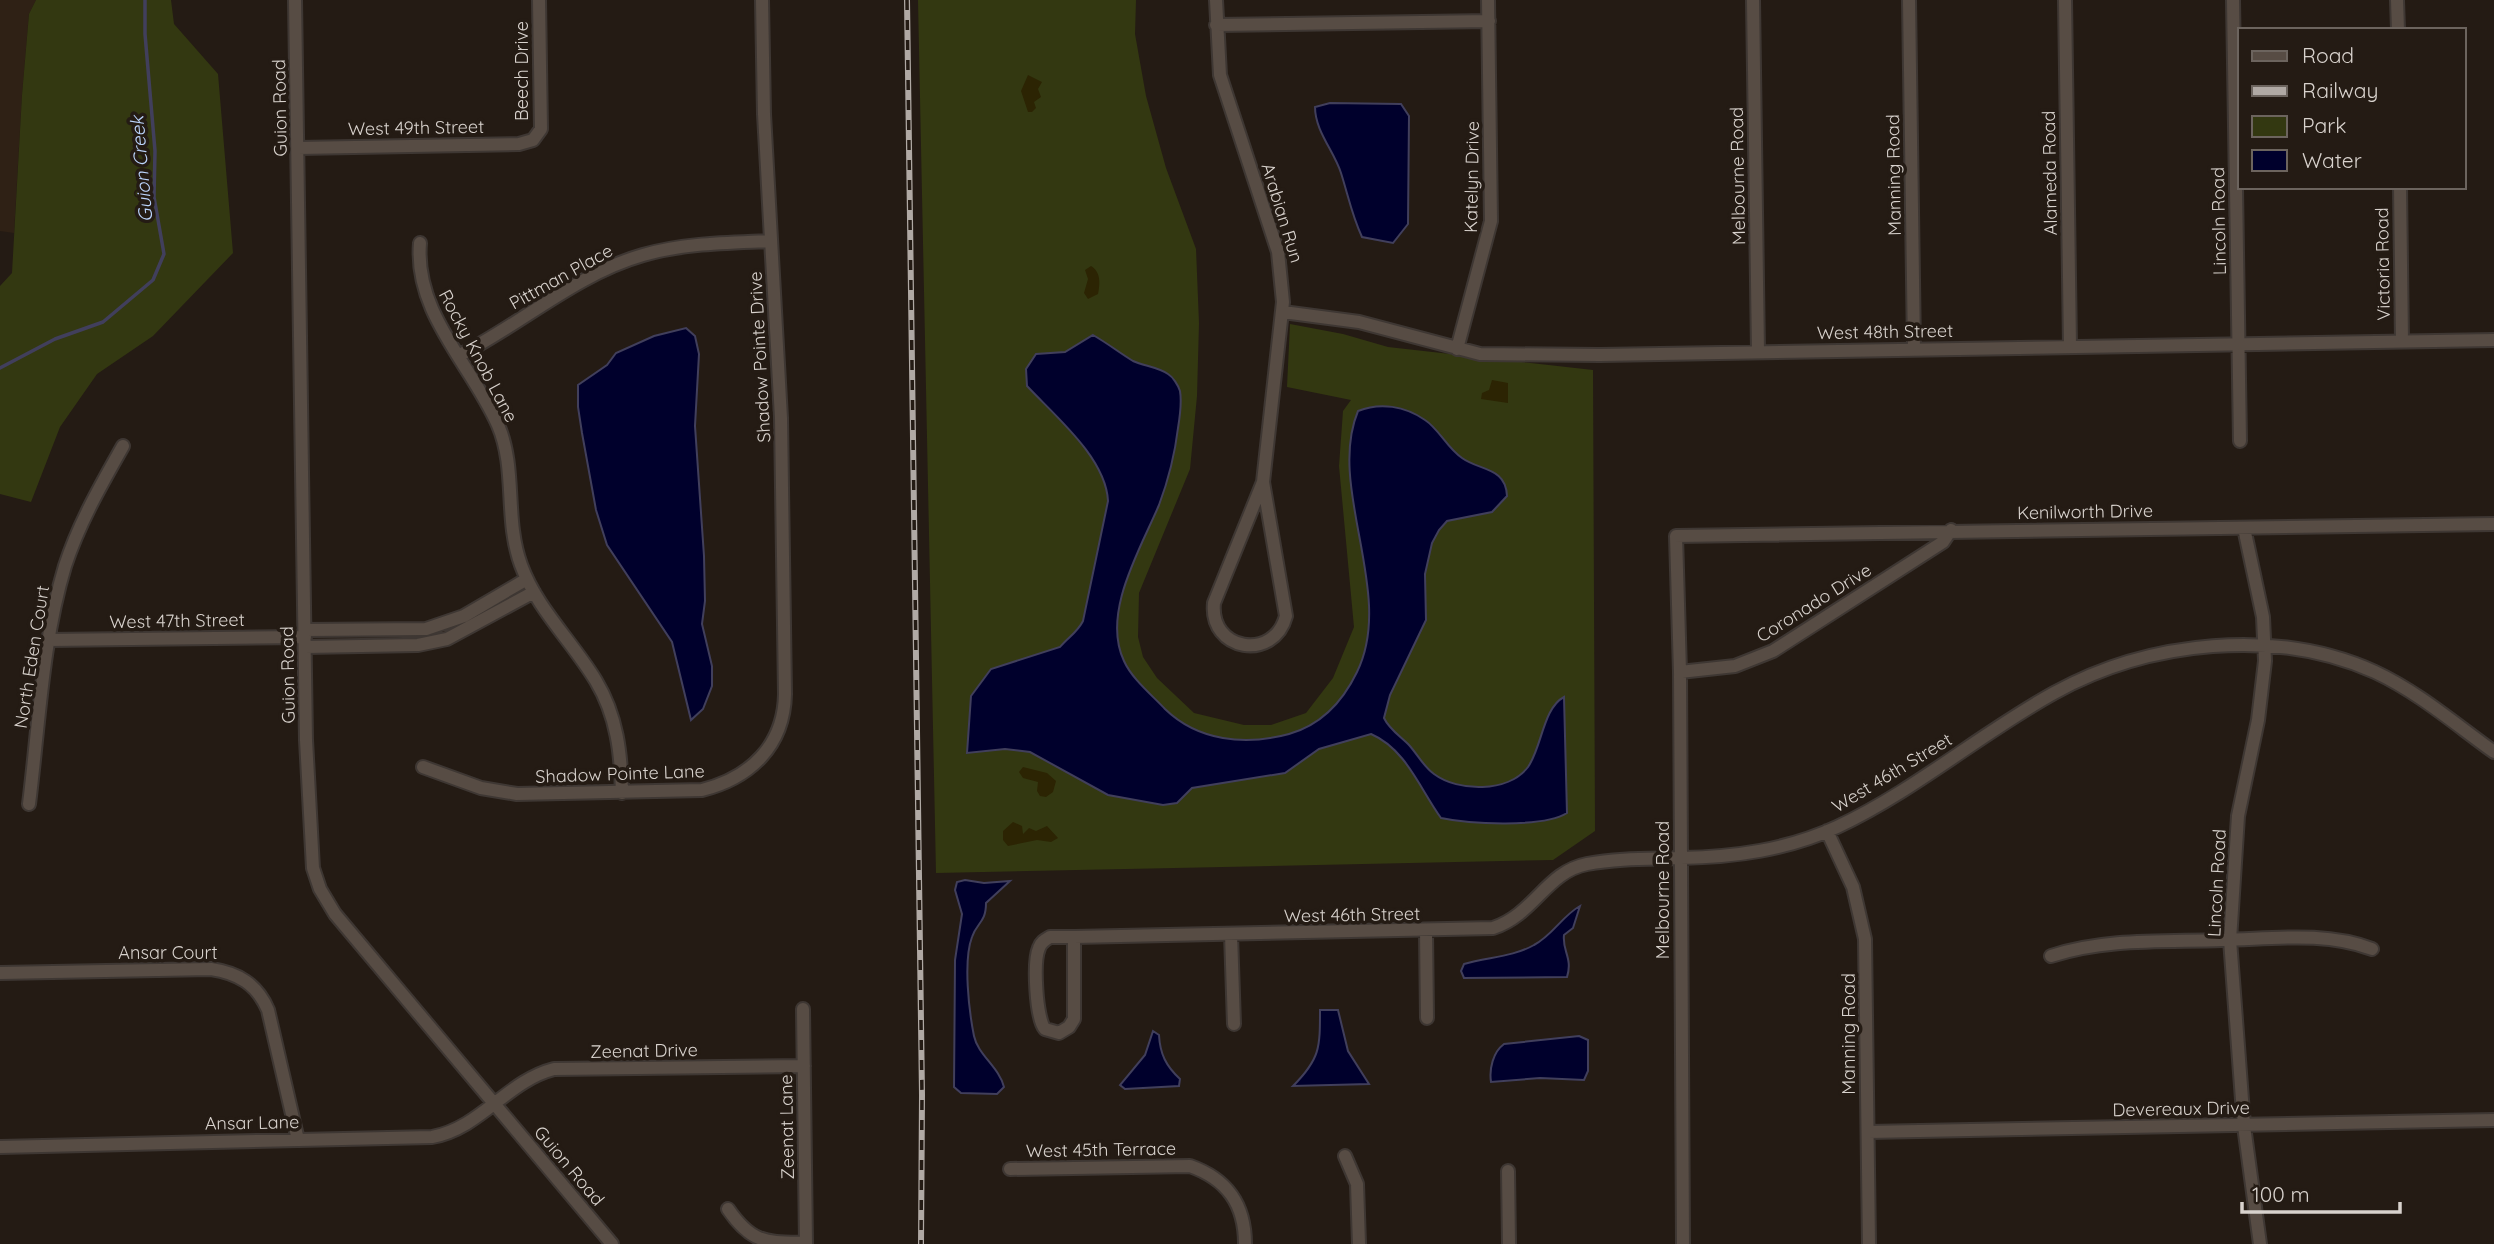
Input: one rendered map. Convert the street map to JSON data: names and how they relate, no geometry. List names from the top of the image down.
{
  "streets": {
    "street": [
      "Beech Drive",
      "Guion Road",
      "West 49th Street",
      "Alameda Road",
      "Manning Road",
      "Melbourne Road",
      "Katelyn Drive",
      "Arabian Run",
      "Lincoln Road",
      "Victoria Road",
      "Pittman Place",
      "West 48th Street",
      "Rocky Knob Lane",
      "Shadow Pointe Drive",
      "Kenilworth Drive",
      "Coronado Drive",
      "West 47th Street",
      "North Eden Court",
      "West 46th Street",
      "Shadow Pointe Lane",
      "Ansar Court",
      "Zeenat Drive",
      "Devereaux Drive",
      "Ansar Lane",
      "Zeenat Lane",
      "West 45th Terrace"
    ]
  },
  "crossings": [
    ["Beech Drive", "West 49th Street"],
    ["Guion Road", "West 49th Street"],
    ["Guion Road", "West 47th Street"],
    ["Guion Road", "Zeenat Drive"],
    ["Guion Road", "Ansar Lane"],
    ["Alameda Road", "West 48th Street"],
    ["Manning Road", "West 48th Street"],
    ["Manning Road", "West 46th Street"],
    ["Manning Road", "Devereaux Drive"],
    ["Melbourne Road", "West 48th Street"],
    ["Melbourne Road", "Kenilworth Drive"],
    ["Melbourne Road", "Coronado Drive"],
    ["Melbourne Road", "West 46th Street"],
    ["Katelyn Drive", "West 48th Street"],
    ["Arabian Run", "West 48th Street"],
    ["Lincoln Road", "West 48th Street"],
    ["Lincoln Road", "Kenilworth Drive"],
    ["Lincoln Road", "West 46th Street"],
    ["Lincoln Road", "Devereaux Drive"],
    ["Victoria Road", "West 48th Street"],
    ["Pittman Place", "Rocky Knob Lane"],
    ["Pittman Place", "Shadow Pointe Drive"],
    ["Rocky Knob Lane", "West 47th Street"],
    ["Rocky Knob Lane", "Shadow Pointe Lane"],
    ["Shadow Pointe Drive", "Shadow Pointe Lane"],
    ["Kenilworth Drive", "Coronado Drive"],
    ["West 47th Street", "North Eden Court"],
    ["Ansar Court", "Ansar Lane"],
    ["Zeenat Drive", "Ansar Lane"],
    ["Zeenat Drive", "Zeenat Lane"]
  ],
  "water": ["Guion Creek"],
  "legend": [
    "Road",
    "Railway",
    "Park",
    "Water"
  ],
  "scale_bar": "100 m"
}
